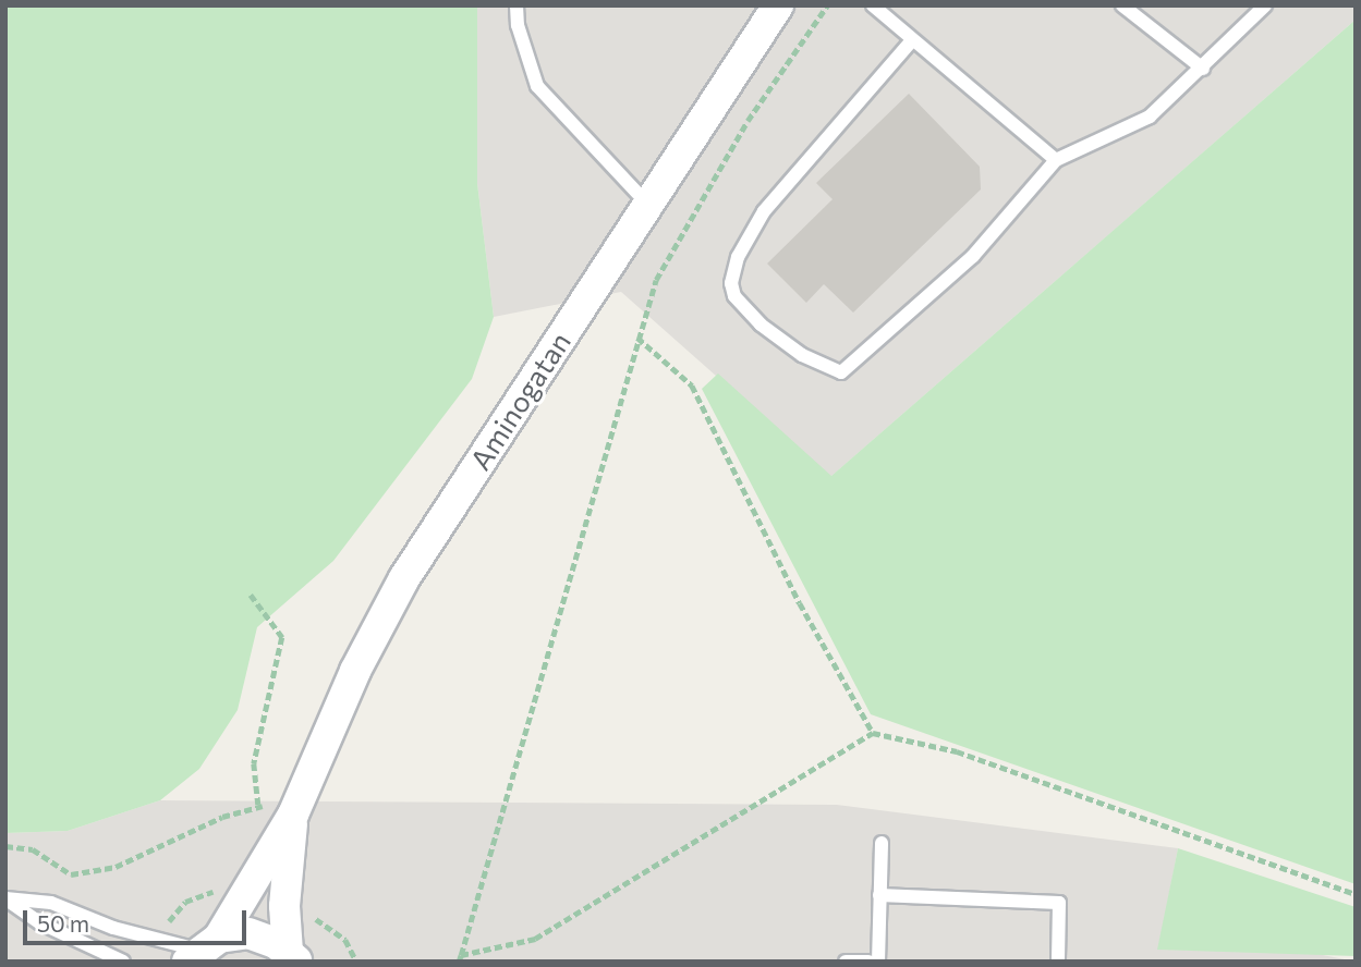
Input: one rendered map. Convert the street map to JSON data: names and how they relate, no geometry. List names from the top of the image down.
{
  "streets": {
    "street": ["Aminogatan"]
  },
  "scale_bar": "50 m"
}
